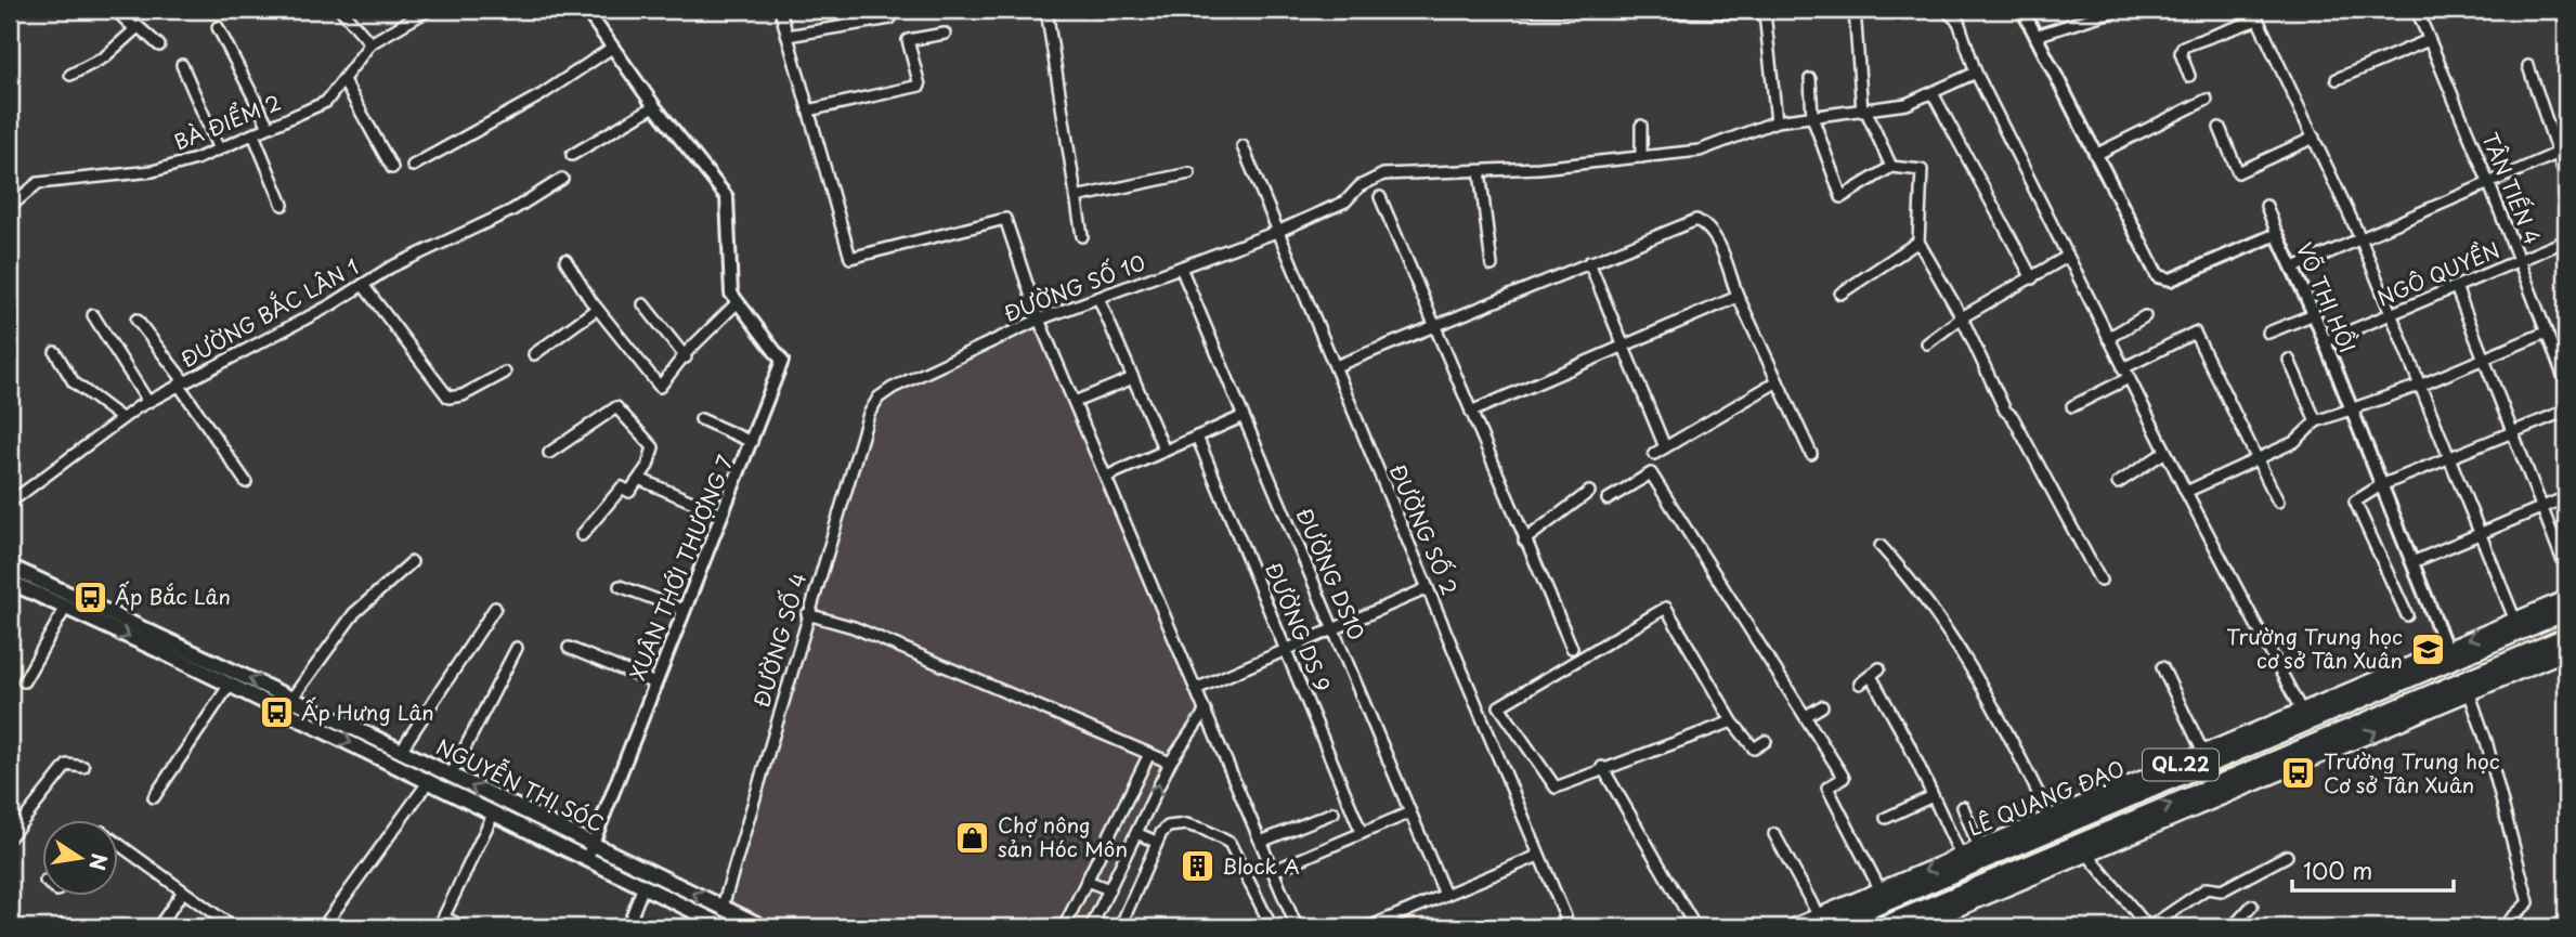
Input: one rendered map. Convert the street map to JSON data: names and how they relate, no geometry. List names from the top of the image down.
{
  "streets": {
    "highway": ["QL.22", "LÊ QUANG ĐẠO"],
    "main road": ["NGUYỄN THỊ SÓC"],
    "street": [
      "BÀ ĐIỂM 2",
      "TÂN TIẾN 4",
      "NGÔ QUYỀN",
      "ĐƯỜNG SỐ 10",
      "VÕ THỊ HỒI",
      "ĐƯỜNG BẮC LÂN 1",
      "ĐƯỜNG SỐ 2",
      "XUÂN THỚI THƯỢNG 7",
      "ĐƯỜNG DS10",
      "ĐƯỜNG DS 9",
      "ĐƯỜNG SỐ 4"
    ]
  },
  "crossings": [
    ["TÂN TIẾN 4", "NGÔ QUYỀN"],
    ["NGÔ QUYỀN", "VÕ THỊ HỒI"],
    ["ĐƯỜNG SỐ 10", "ĐƯỜNG SỐ 2"],
    ["ĐƯỜNG SỐ 10", "ĐƯỜNG DS10"],
    ["ĐƯỜNG SỐ 10", "ĐƯỜNG SỐ 4"],
    ["VÕ THỊ HỒI", "LÊ QUANG ĐẠO"],
    ["XUÂN THỚI THƯỢNG 7", "NGUYỄN THỊ SÓC"],
    ["ĐƯỜNG SỐ 4", "NGUYỄN THỊ SÓC"]
  ],
  "places": {
    "bus stop": ["Ấp Bắc Lân", "Ấp Hưng Lân", "Trường Trung học Cơ sở Tân Xuân"],
    "school or university": ["Trường Trung học cơ sở Tân Xuân"],
    "shop": ["Chợ nông sản Hóc Môn"],
    "building": ["Block A"]
  },
  "scale_bar": "100 m",
  "north": "right"
}
